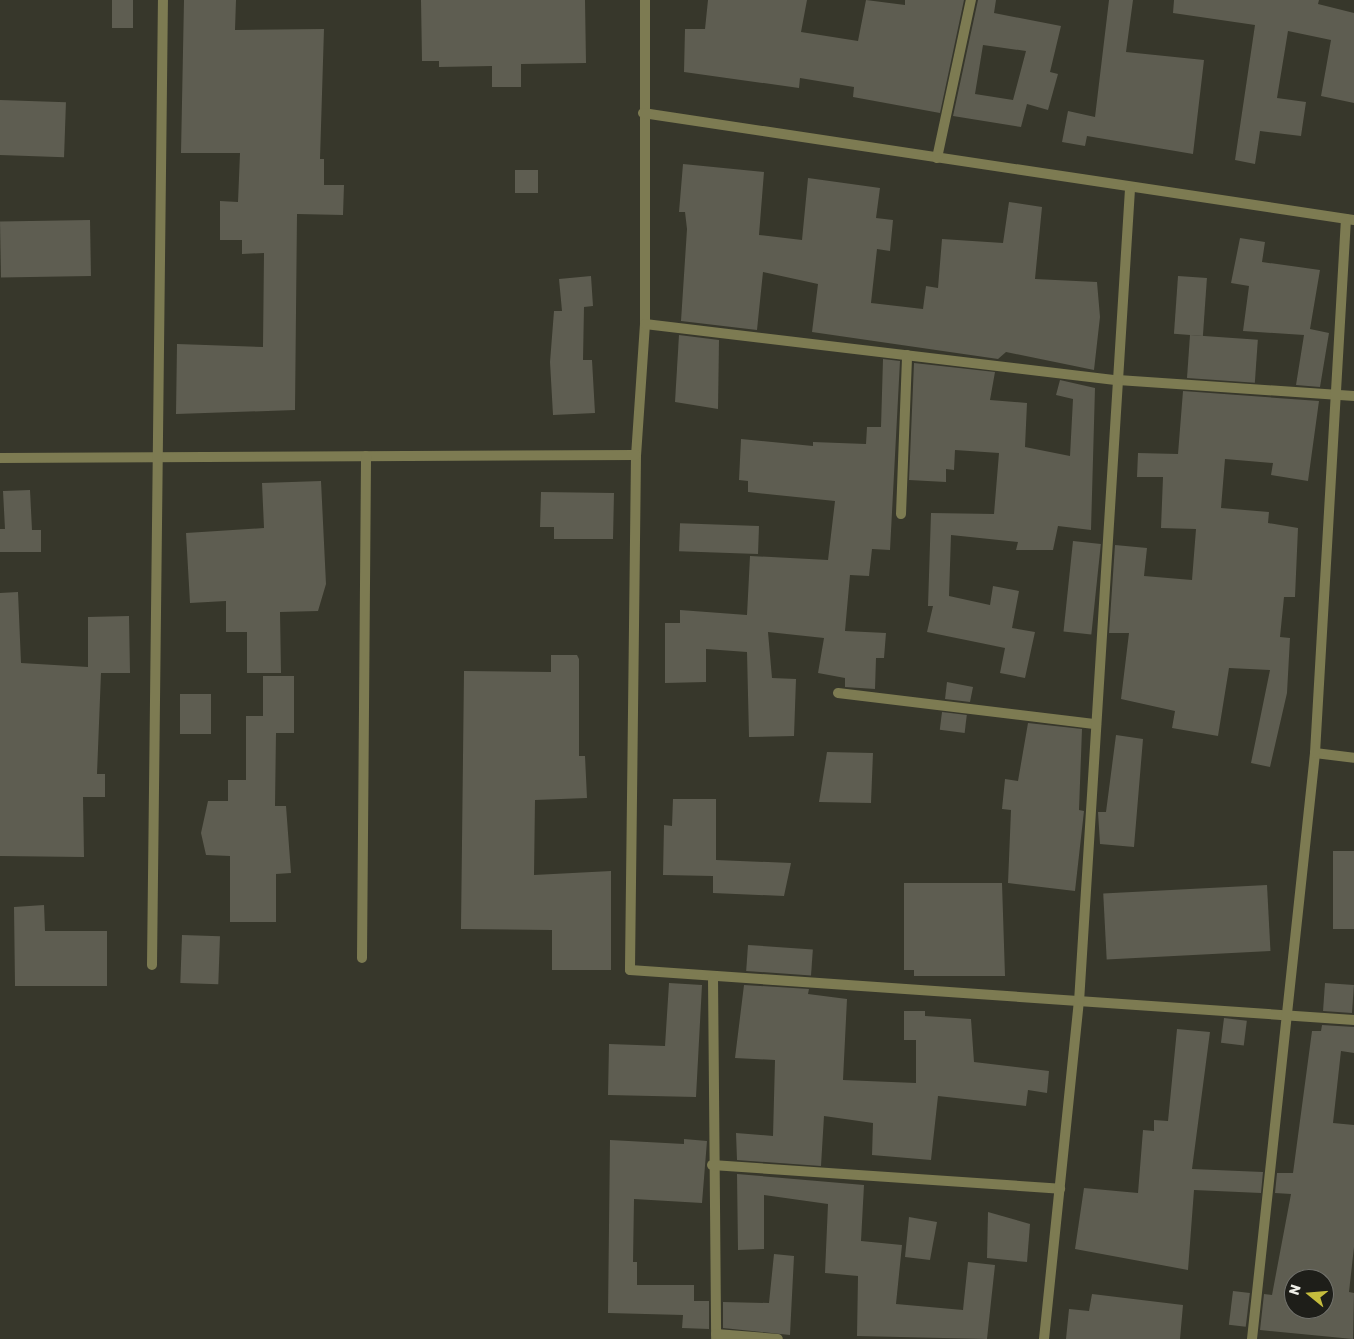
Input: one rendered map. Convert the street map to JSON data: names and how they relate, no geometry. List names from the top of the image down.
{
  "north": "left"
}
